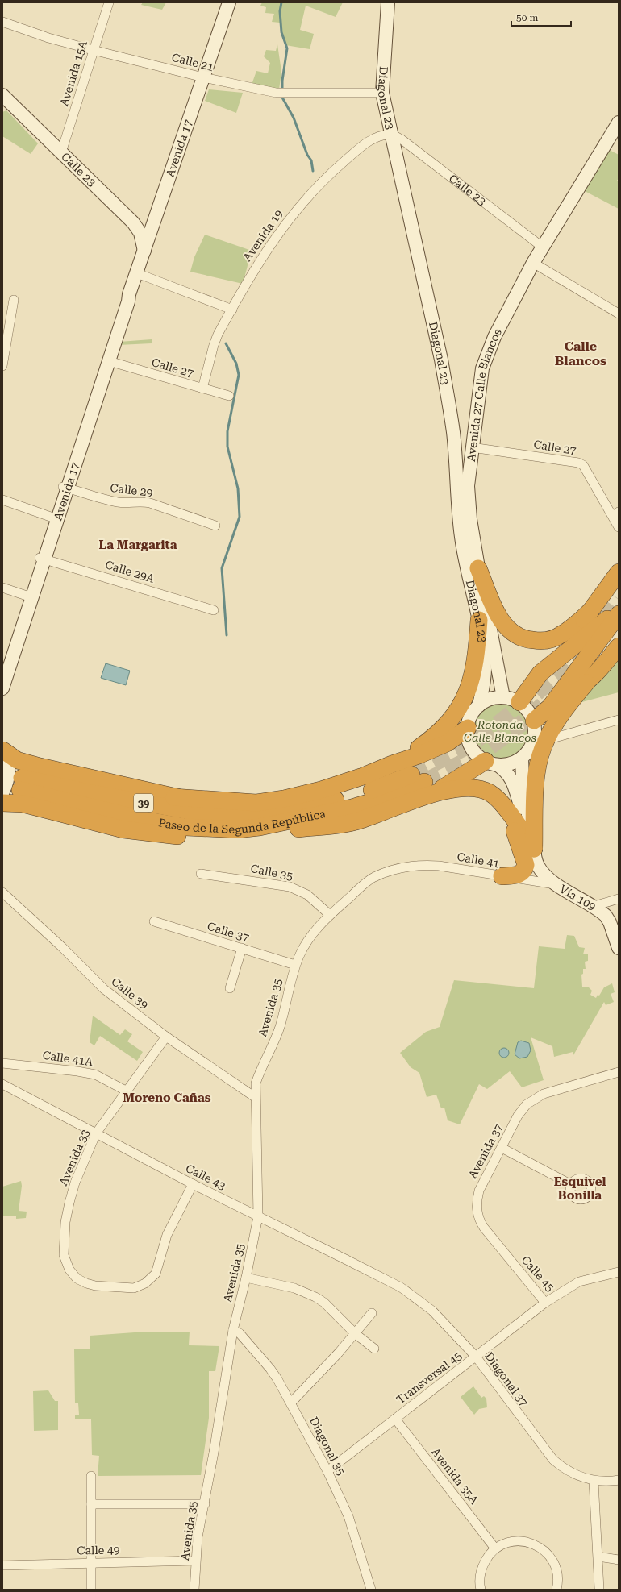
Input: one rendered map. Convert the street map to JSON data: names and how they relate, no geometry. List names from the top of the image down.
{
  "streets": {
    "highway": ["39", "Paseo de la Segunda República"],
    "main road": [
      "Diagonal 23",
      "Avenida 17",
      "Calle 23",
      "Avenida 27 Calle Blancos",
      "Vía 109"
    ],
    "street": [
      "Calle 21",
      "Avenida 15A",
      "Avenida 19",
      "Calle 27",
      "Calle 29",
      "Calle 29A",
      "Calle 41",
      "Calle 35",
      "Calle 37",
      "Calle 39",
      "Avenida 35",
      "Calle 41A",
      "Avenida 37",
      "Avenida 33",
      "Calle 43",
      "Calle 45",
      "Transversal 45",
      "Diagonal 37",
      "Diagonal 35",
      "Avenida 35A",
      "Calle 49"
    ]
  },
  "crossings": [
    ["Calle 21", "Avenida 15A"],
    ["Calle 21", "Diagonal 23"],
    ["Calle 21", "Avenida 17"],
    ["Avenida 15A", "Calle 23"],
    ["Diagonal 23", "Calle 23"],
    ["Diagonal 23", "Avenida 19"],
    ["Diagonal 23", "Avenida 27 Calle Blancos"],
    ["Diagonal 23", "Vía 109"],
    ["Avenida 17", "Calle 23"],
    ["Avenida 17", "Calle 27"],
    ["Avenida 17", "Calle 29"],
    ["Avenida 17", "Calle 29A"],
    ["Calle 23", "Avenida 19"],
    ["Calle 23", "Avenida 27 Calle Blancos"],
    ["Avenida 19", "Calle 27"],
    ["Calle 27", "Avenida 27 Calle Blancos"],
    ["Avenida 27 Calle Blancos", "Vía 109"],
    ["Calle 41", "Calle 35"],
    ["Calle 41", "Vía 109"],
    ["Calle 41", "Avenida 35"],
    ["Calle 35", "Avenida 35"],
    ["Calle 37", "Avenida 35"],
    ["Calle 39", "Avenida 35"],
    ["Calle 39", "Avenida 33"],
    ["Avenida 35", "Calle 43"],
    ["Avenida 35", "Diagonal 35"],
    ["Avenida 35", "Calle 49"],
    ["Calle 41A", "Avenida 33"],
    ["Avenida 37", "Calle 45"],
    ["Avenida 33", "Calle 43"],
    ["Calle 43", "Diagonal 37"],
    ["Calle 45", "Transversal 45"],
    ["Transversal 45", "Diagonal 37"],
    ["Transversal 45", "Diagonal 35"],
    ["Transversal 45", "Avenida 35A"]
  ],
  "districts": [
    "Calle Blancos",
    "La Margarita",
    "Moreno Cañas",
    "Esquivel Bonilla"
  ],
  "parks": ["Rotonda Calle Blancos"],
  "scale_bar": "50 m"
}
